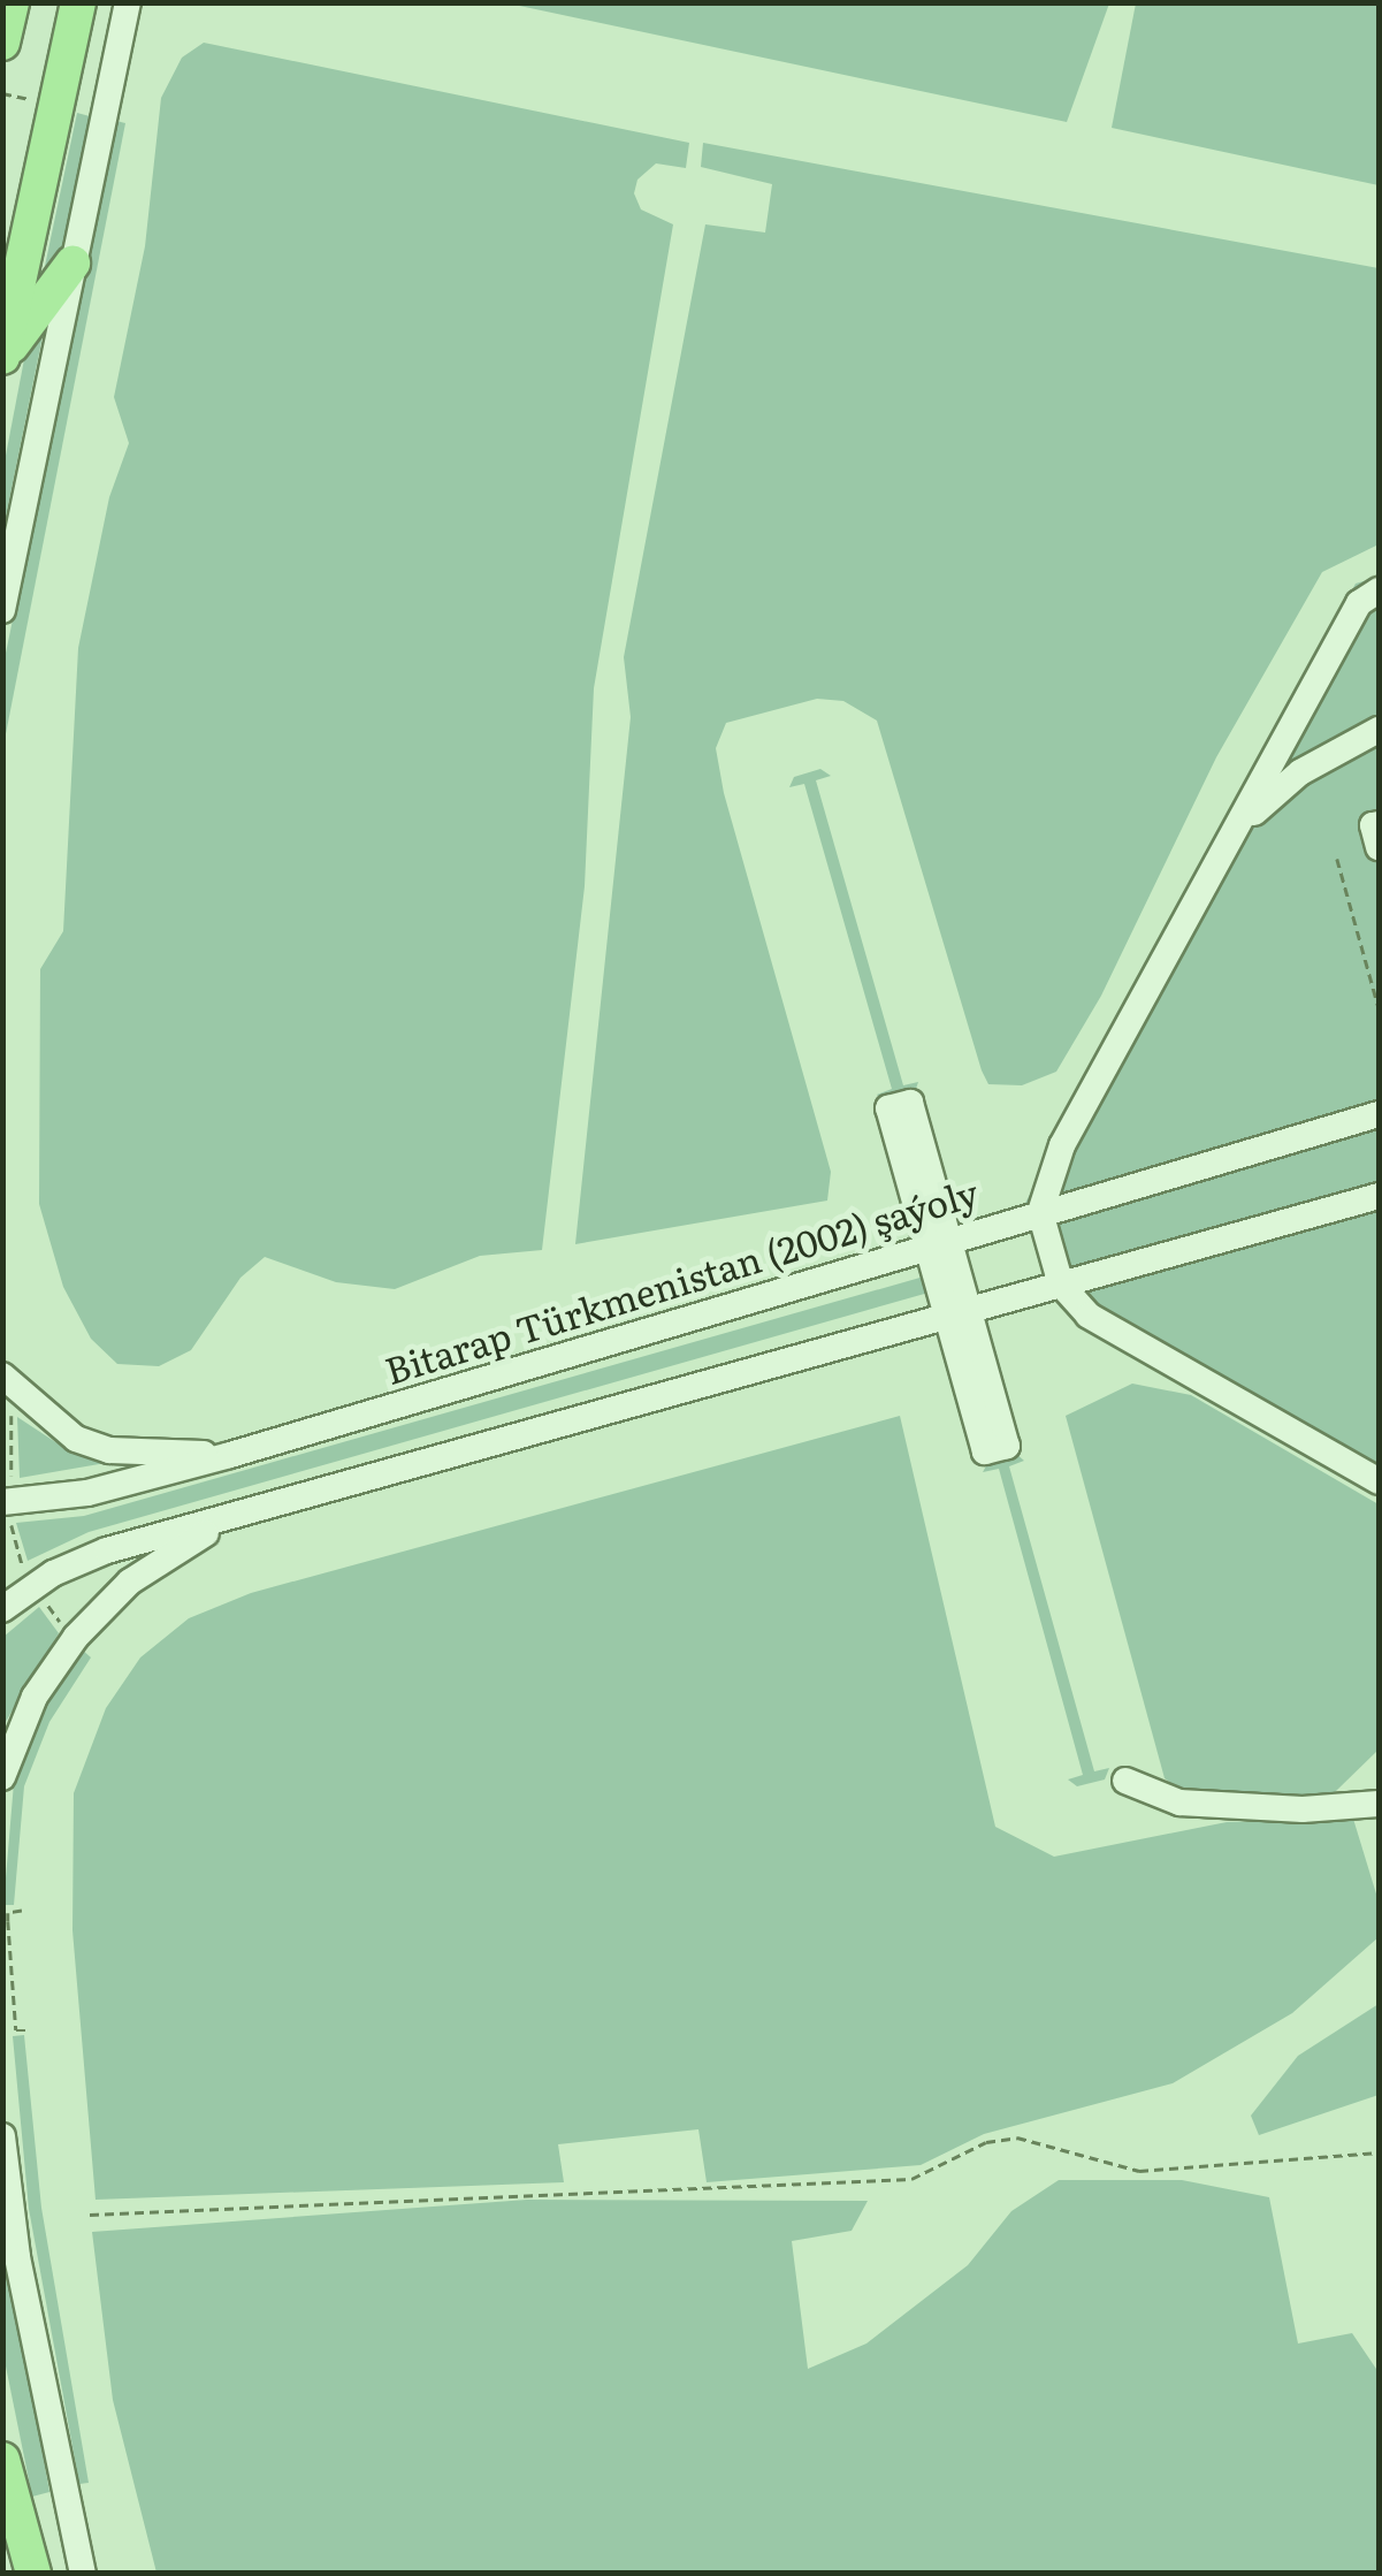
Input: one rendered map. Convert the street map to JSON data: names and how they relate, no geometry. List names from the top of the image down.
{
  "streets": {
    "street": ["Bitarap Türkmenistan (2002) şaýoly"]
  }
}
